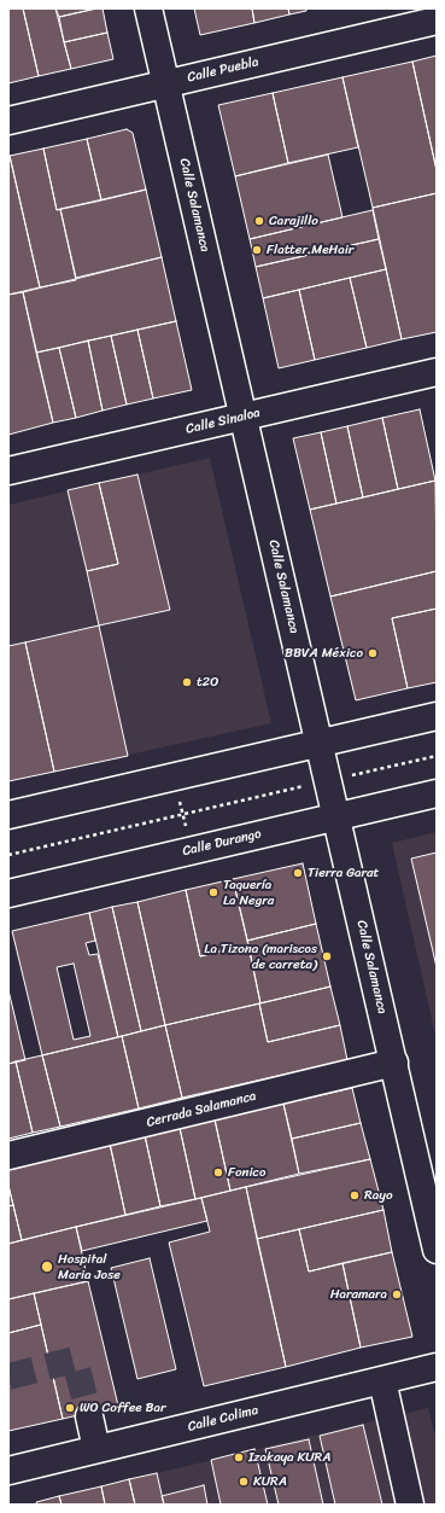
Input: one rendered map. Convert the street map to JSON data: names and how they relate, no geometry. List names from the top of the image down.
{
  "streets": {
    "main road": [
      "Calle Puebla",
      "Calle Salamanca",
      "Calle Sinaloa",
      "Calle Durango",
      "Cerrada Salamanca",
      "Calle Colima"
    ]
  },
  "crossings": [
    ["Calle Puebla", "Calle Salamanca"],
    ["Calle Salamanca", "Calle Sinaloa"],
    ["Calle Salamanca", "Calle Durango"],
    ["Calle Salamanca", "Cerrada Salamanca"]
  ],
  "places": [
    "Carajillo",
    "Flatter.MeHair",
    "BBVA México",
    "t2O",
    "Tierra Garat",
    "Taquería La Negra",
    "La Tizona (mariscos de carreta)",
    "Fonico",
    "Rayo",
    "Hospital Maria Jose",
    "Haramara",
    "WO Coffee Bar",
    "Izakaya KURA",
    "KURA"
  ]
}
